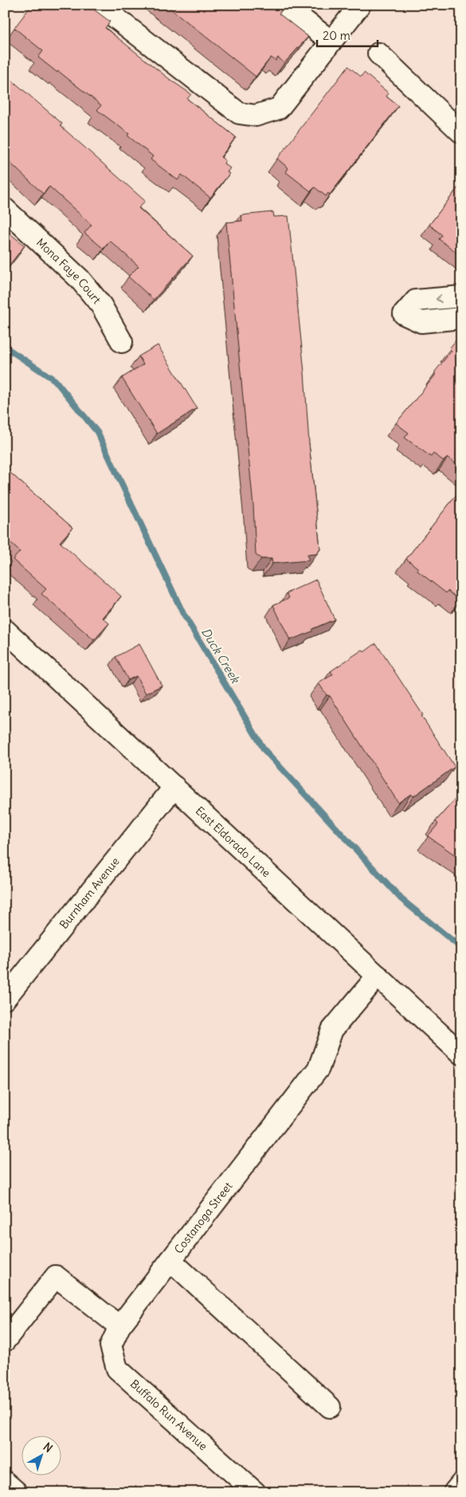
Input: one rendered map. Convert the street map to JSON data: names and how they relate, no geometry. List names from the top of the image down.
{
  "streets": {
    "street": [
      "Mona Faye Court",
      "East Eldorado Lane",
      "Burnham Avenue",
      "Costanoga Street",
      "Buffalo Run Avenue"
    ]
  },
  "crossings": [
    ["East Eldorado Lane", "Burnham Avenue"],
    ["East Eldorado Lane", "Costanoga Street"],
    ["Costanoga Street", "Buffalo Run Avenue"]
  ],
  "water": ["Duck Creek"],
  "scale_bar": "20 m",
  "north": "top right"
}
